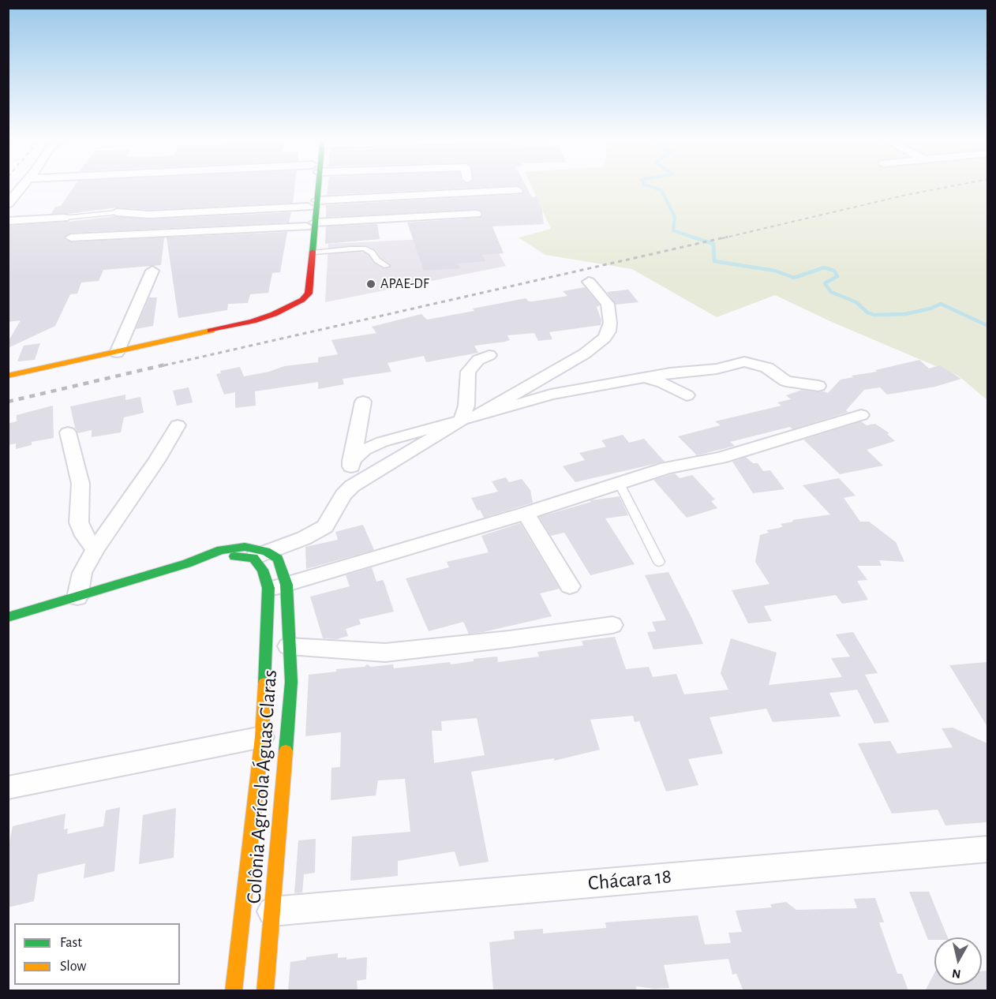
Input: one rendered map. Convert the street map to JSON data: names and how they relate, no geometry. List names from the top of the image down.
{
  "streets": {
    "street": ["Colônia Agrícola Águas Claras", "Chácara 18"]
  },
  "crossings": [
    ["Colônia Agrícola Águas Claras", "Chácara 18"]
  ],
  "places": ["APAE-DF"],
  "legend": ["Fast", "Slow"],
  "north": "bottom"
}
